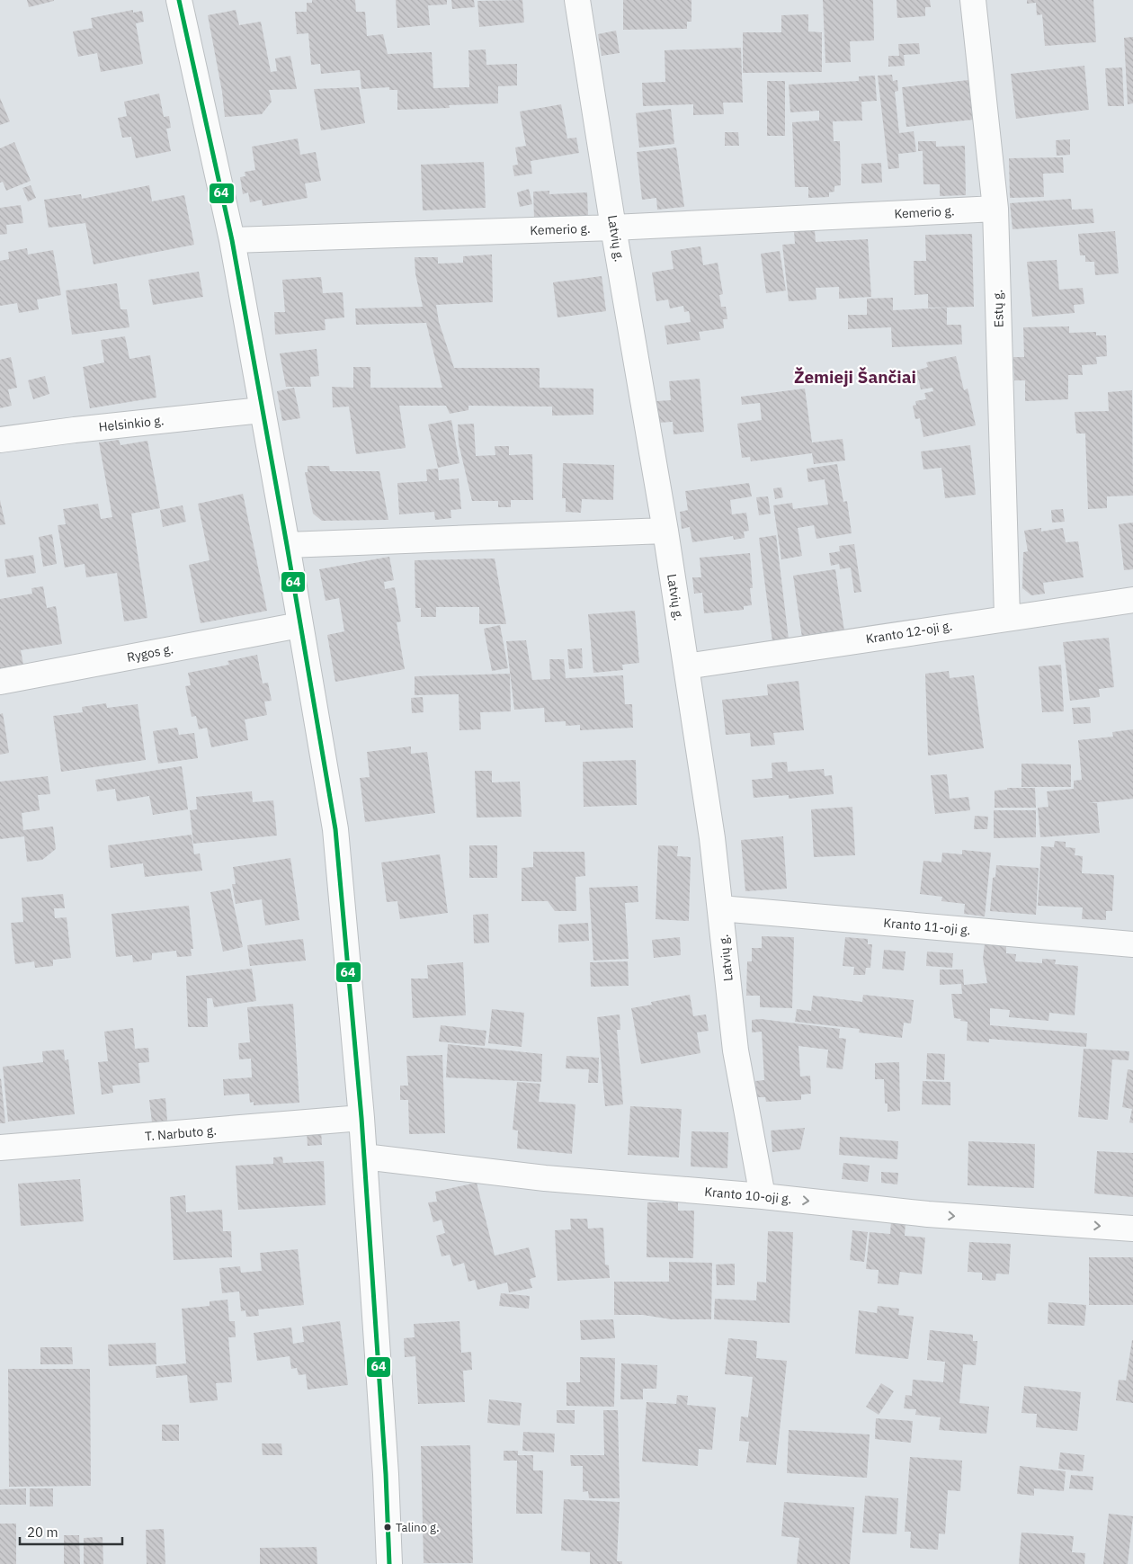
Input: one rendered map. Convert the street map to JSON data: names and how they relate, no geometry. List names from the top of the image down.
{
  "streets": {
    "street": [
      "Kemerio g.",
      "Latvių g.",
      "Estų g.",
      "Helsinkio g.",
      "Kranto 12-oji g.",
      "Rygos g.",
      "Kranto 11-oji g.",
      "T. Narbuto g.",
      "Kranto 10-oji g."
    ]
  },
  "crossings": [
    ["Kemerio g.", "Latvių g."],
    ["Kemerio g.", "Estų g."],
    ["Latvių g.", "Kranto 12-oji g."],
    ["Latvių g.", "Kranto 11-oji g."],
    ["Latvių g.", "Kranto 10-oji g."],
    ["Estų g.", "Kranto 12-oji g."]
  ],
  "one_way": ["Kranto 10-oji g."],
  "districts": ["Žemieji Šančiai"],
  "places": ["Talino g."],
  "lines": ["transit line 64"],
  "scale_bar": "20 m"
}
